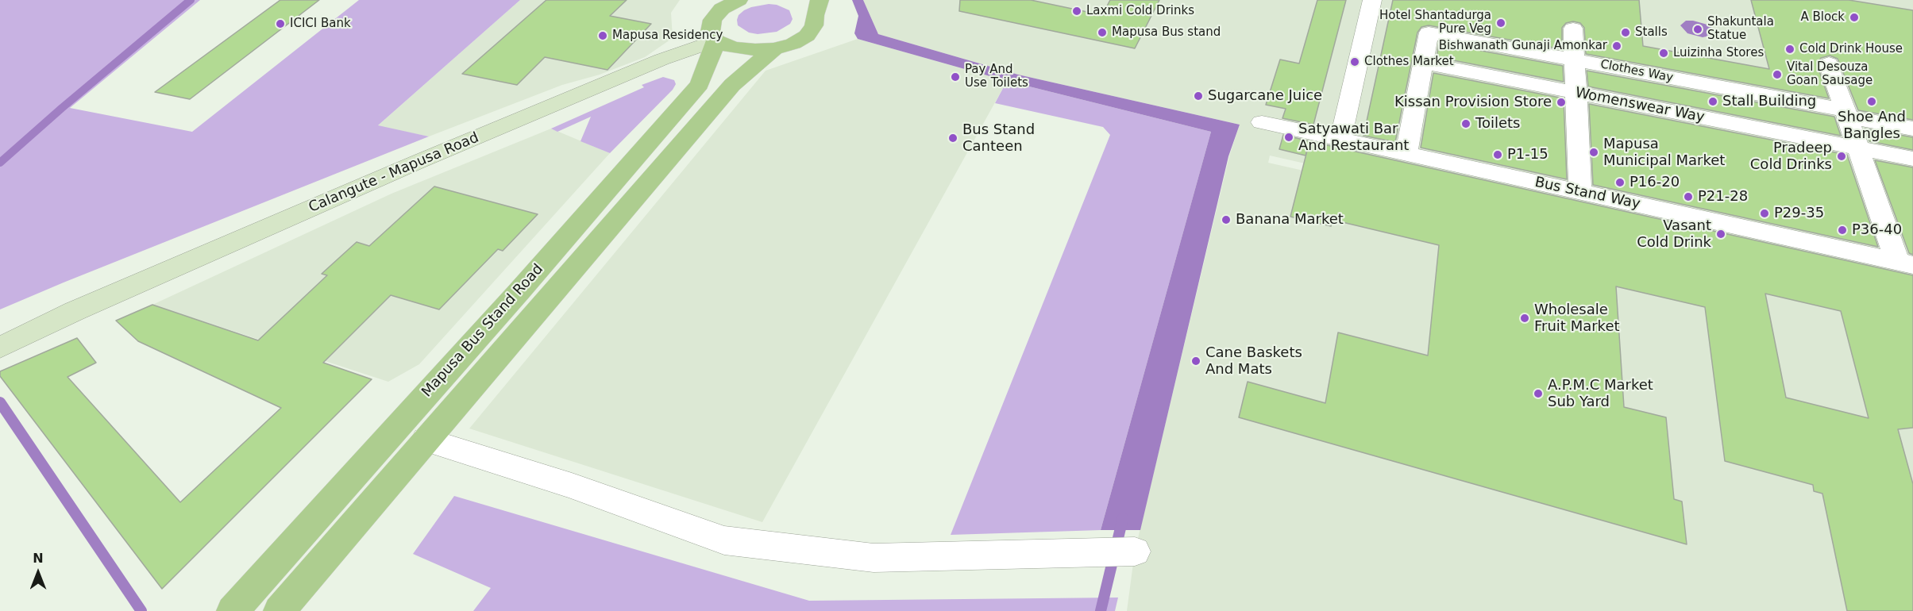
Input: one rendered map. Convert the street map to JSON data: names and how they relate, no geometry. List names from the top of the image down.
{
  "streets": {
    "main road": ["Calangute - Mapusa Road", "Mapusa Bus Stand Road"],
    "street": ["Clothes Way", "Womenswear Way", "Bus Stand Way"]
  },
  "crossings": [
    ["Clothes Way", "Womenswear Way"],
    ["Calangute - Mapusa Road", "Mapusa Bus Stand Road"]
  ],
  "places": [
    "Laxmi Cold Drinks",
    "A Block",
    "Hotel Shantadurga Pure Veg",
    "ICICI Bank",
    "Shakuntala Statue",
    "Mapusa Bus stand",
    "Stalls",
    "Mapusa Residency",
    "Bishwanath Gunaji Amonkar",
    "Cold Drink House",
    "Luizinha Stores",
    "Clothes Market",
    "Vital Desouza Goan Sausage",
    "Pay And Use Toilets",
    "Sugarcane Juice",
    "Stall Building",
    "Shoe And Bangles",
    "Kissan Provision Store",
    "Toilets",
    "Satyawati Bar And Restaurant",
    "Bus Stand Canteen",
    "Mapusa Municipal Market",
    "P1-15",
    "Pradeep Cold Drinks",
    "P16-20",
    "P21-28",
    "P29-35",
    "Banana Market",
    "P36-40",
    "Vasant Cold Drink",
    "Wholesale Fruit Market",
    "Cane Baskets And Mats",
    "A.P.M.C Market Sub Yard"
  ],
  "north": "top"
}
